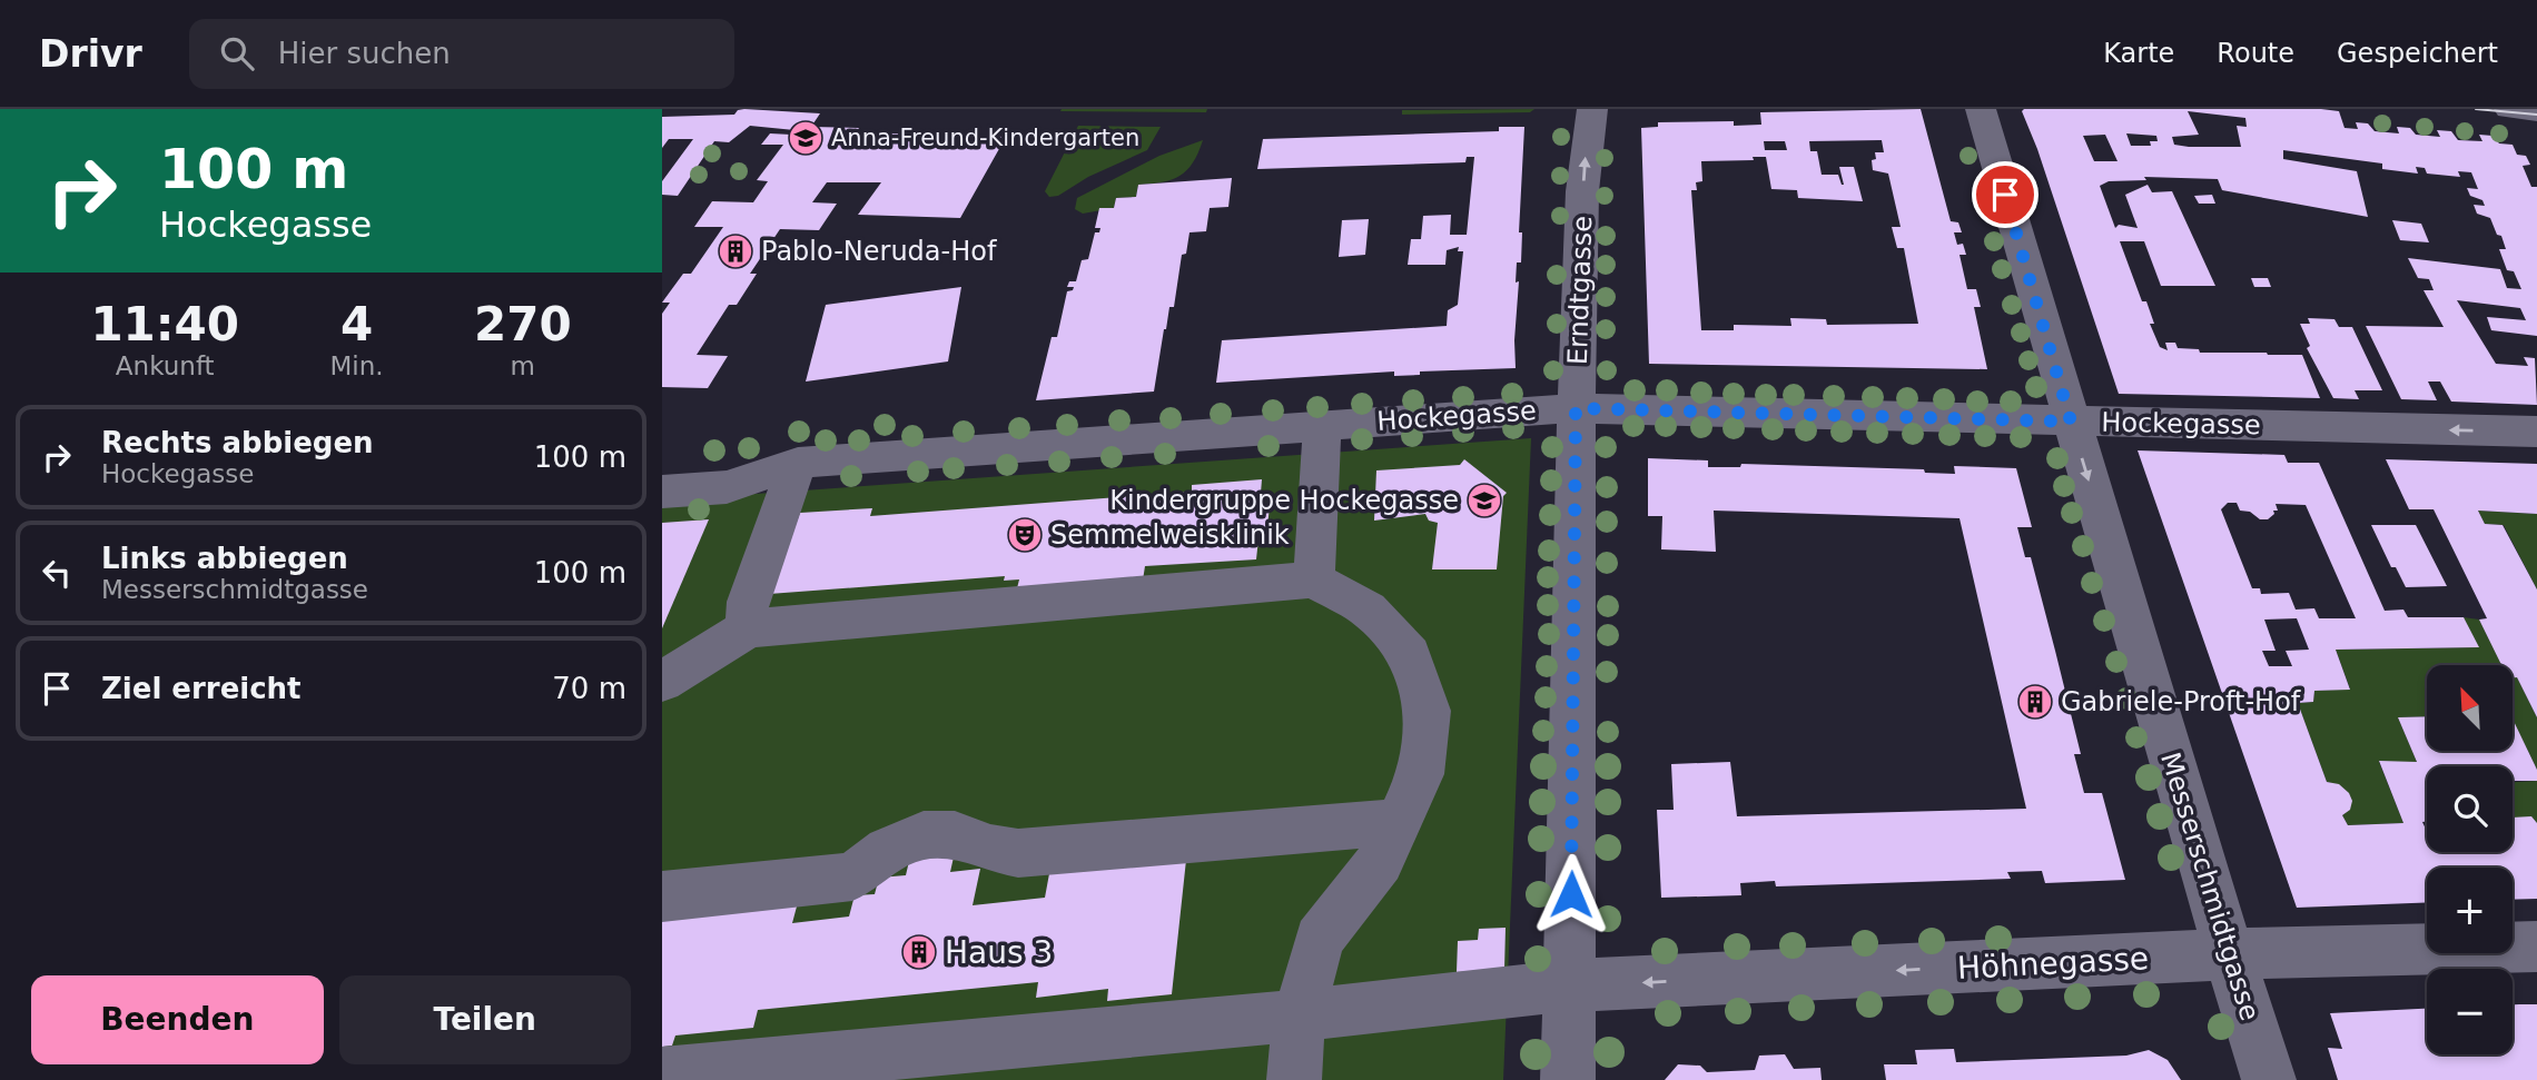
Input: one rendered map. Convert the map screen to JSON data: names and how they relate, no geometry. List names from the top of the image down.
{
  "streets": {
    "street": [
      "Erndtgasse",
      "Hockegasse",
      "Messerschmidtgasse",
      "Höhnegasse"
    ]
  },
  "crossings": [
    ["Erndtgasse", "Hockegasse"],
    ["Erndtgasse", "Höhnegasse"],
    ["Hockegasse", "Messerschmidtgasse"],
    ["Messerschmidtgasse", "Höhnegasse"]
  ],
  "one_way": ["Messerschmidtgasse", "Höhnegasse"],
  "places": {
    "school or university": ["Anna-Freund-Kindergarten", "Kindergruppe Hockegasse"],
    "building": ["Pablo-Neruda-Hof", "Gabriele-Proft-Hof", "Haus 3"],
    "theatre": ["Semmelweisklinik"]
  },
  "north": "top left",
  "page": {
    "header": "Drivr",
    "search": "Hier suchen",
    "nav": ["Karte", "Route", "Gespeichert"],
    "turn": ["100 m", "Hockegasse"],
    "eta": [
      "11:40",
      "Ankunft",
      "4",
      "Min.",
      "270",
      "m"
    ],
    "list": [
      {
        "name": "Rechts abbiegen",
        "note": "Hockegasse",
        "value": "100 m"
      },
      {
        "name": "Links abbiegen",
        "note": "Messerschmidtgasse",
        "value": "100 m"
      },
      {
        "name": "Ziel erreicht",
        "value": "70 m"
      }
    ],
    "map_buttons": ["+", "−"],
    "buttons": ["Beenden", "Teilen"]
  }
}
